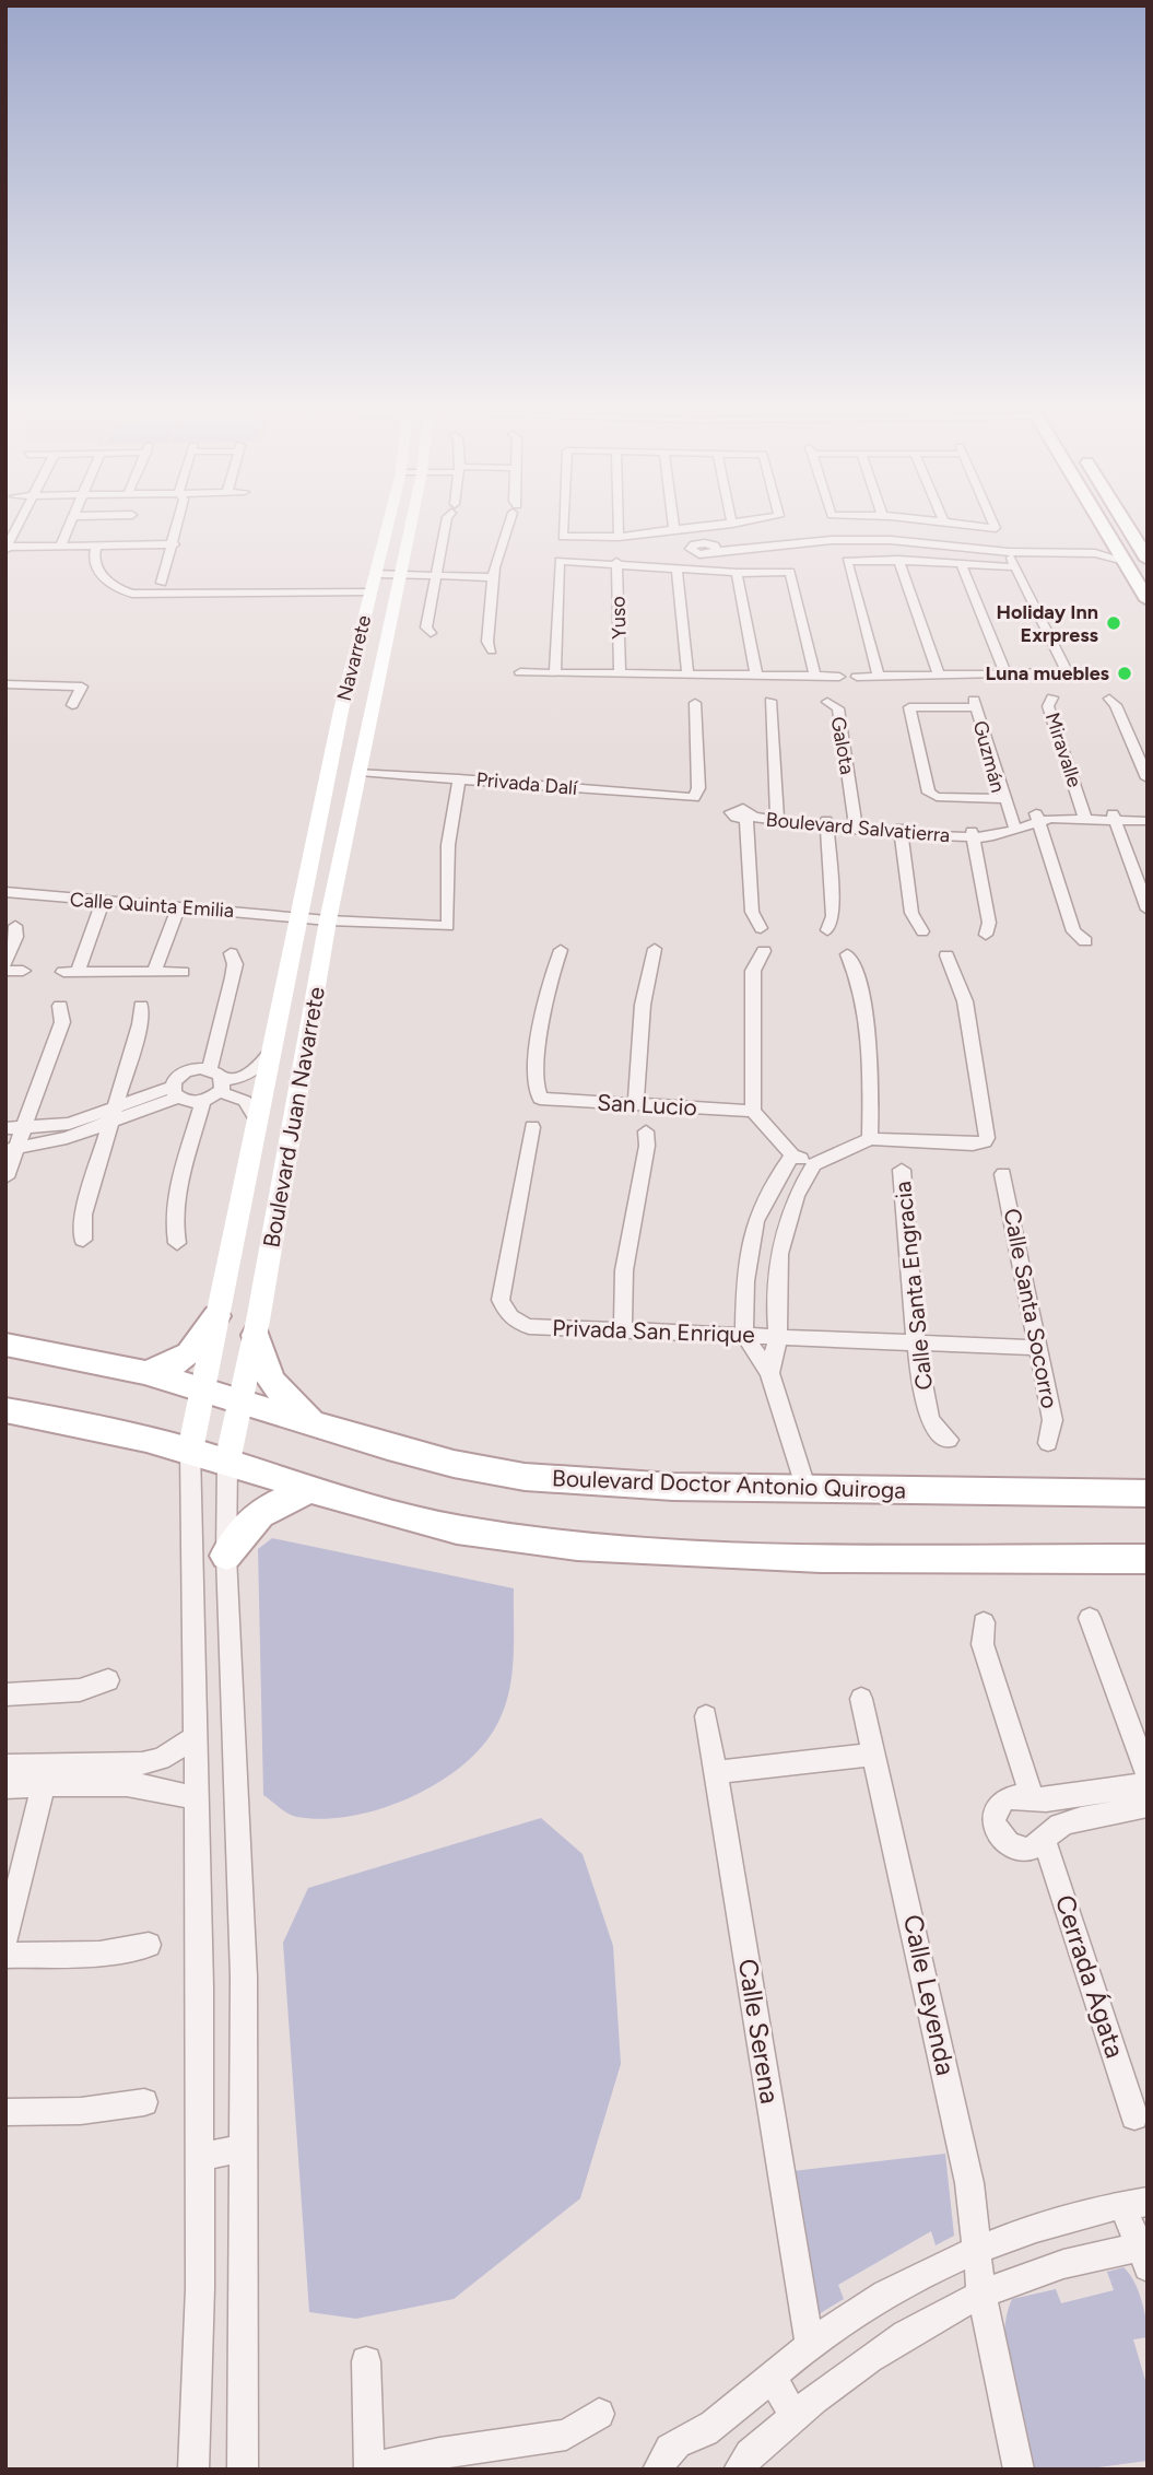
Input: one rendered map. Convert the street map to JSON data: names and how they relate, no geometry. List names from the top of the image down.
{
  "streets": {
    "main road": ["Navarrete", "Boulevard Juan Navarrete", "Boulevard Doctor Antonio Quiroga"],
    "street": [
      "Yuso",
      "Galota",
      "Miravalle",
      "Guzmán",
      "Privada Dalí",
      "Boulevard Salvatierra",
      "Calle Quinta Emilia",
      "San Lucio",
      "Calle Santa Engracia",
      "Calle Santa Socorro",
      "Privada San Enrique",
      "Cerrada Ágata",
      "Calle Leyenda",
      "Calle Serena"
    ]
  },
  "crossings": [
    ["Navarrete", "Privada Dalí"],
    ["Navarrete", "Boulevard Juan Navarrete"],
    ["Galota", "Boulevard Salvatierra"],
    ["Miravalle", "Boulevard Salvatierra"],
    ["Privada Dalí", "Calle Quinta Emilia"],
    ["Privada Dalí", "Boulevard Juan Navarrete"],
    ["Calle Quinta Emilia", "Boulevard Juan Navarrete"],
    ["Boulevard Juan Navarrete", "Boulevard Doctor Antonio Quiroga"],
    ["Calle Santa Engracia", "Privada San Enrique"],
    ["Calle Santa Socorro", "Privada San Enrique"]
  ],
  "places": ["Holiday Inn Exrpress", "Luna muebles"]
}
